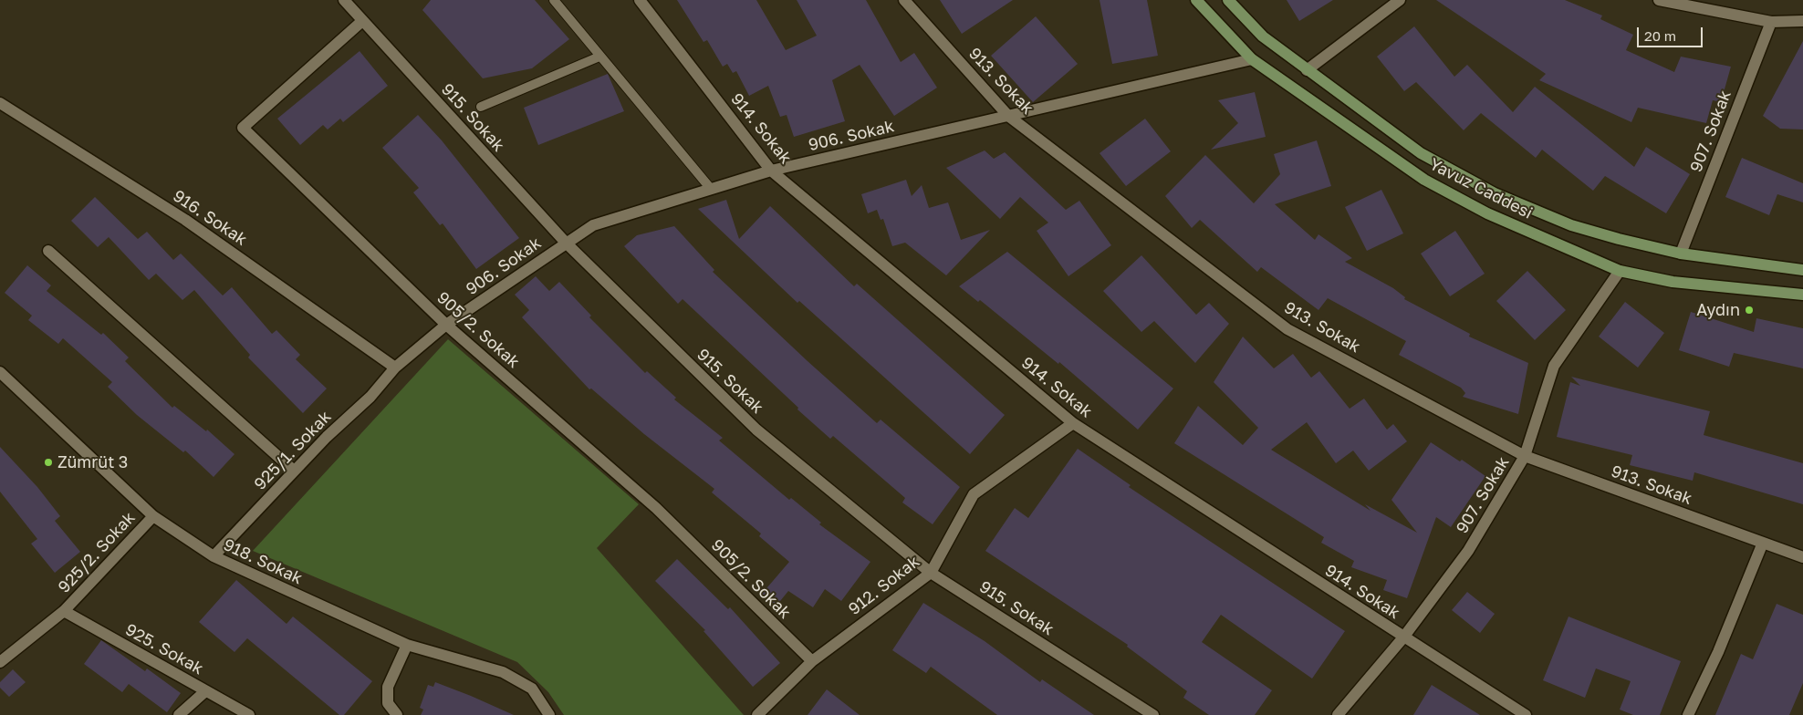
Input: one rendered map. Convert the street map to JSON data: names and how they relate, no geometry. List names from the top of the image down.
{
  "streets": {
    "main road": ["Yavuz Caddesi"],
    "street": [
      "913. Sokak",
      "915. Sokak",
      "914. Sokak",
      "907. Sokak",
      "906. Sokak",
      "916. Sokak",
      "905/2. Sokak",
      "925/1. Sokak",
      "925/2. Sokak",
      "918. Sokak",
      "912. Sokak",
      "925. Sokak"
    ]
  },
  "crossings": [
    ["913. Sokak", "907. Sokak"],
    ["913. Sokak", "906. Sokak"],
    ["915. Sokak", "906. Sokak"],
    ["915. Sokak", "905/2. Sokak"],
    ["915. Sokak", "912. Sokak"],
    ["914. Sokak", "907. Sokak"],
    ["914. Sokak", "906. Sokak"],
    ["914. Sokak", "912. Sokak"],
    ["907. Sokak", "Yavuz Caddesi"],
    ["906. Sokak", "Yavuz Caddesi"],
    ["906. Sokak", "916. Sokak"],
    ["906. Sokak", "905/2. Sokak"],
    ["906. Sokak", "925/1. Sokak"],
    ["916. Sokak", "925/1. Sokak"],
    ["905/2. Sokak", "912. Sokak"],
    ["925/1. Sokak", "918. Sokak"],
    ["925/2. Sokak", "918. Sokak"],
    ["925/2. Sokak", "925. Sokak"]
  ],
  "places": ["Aydın", "Zümrüt 3"],
  "scale_bar": "20 m"
}
